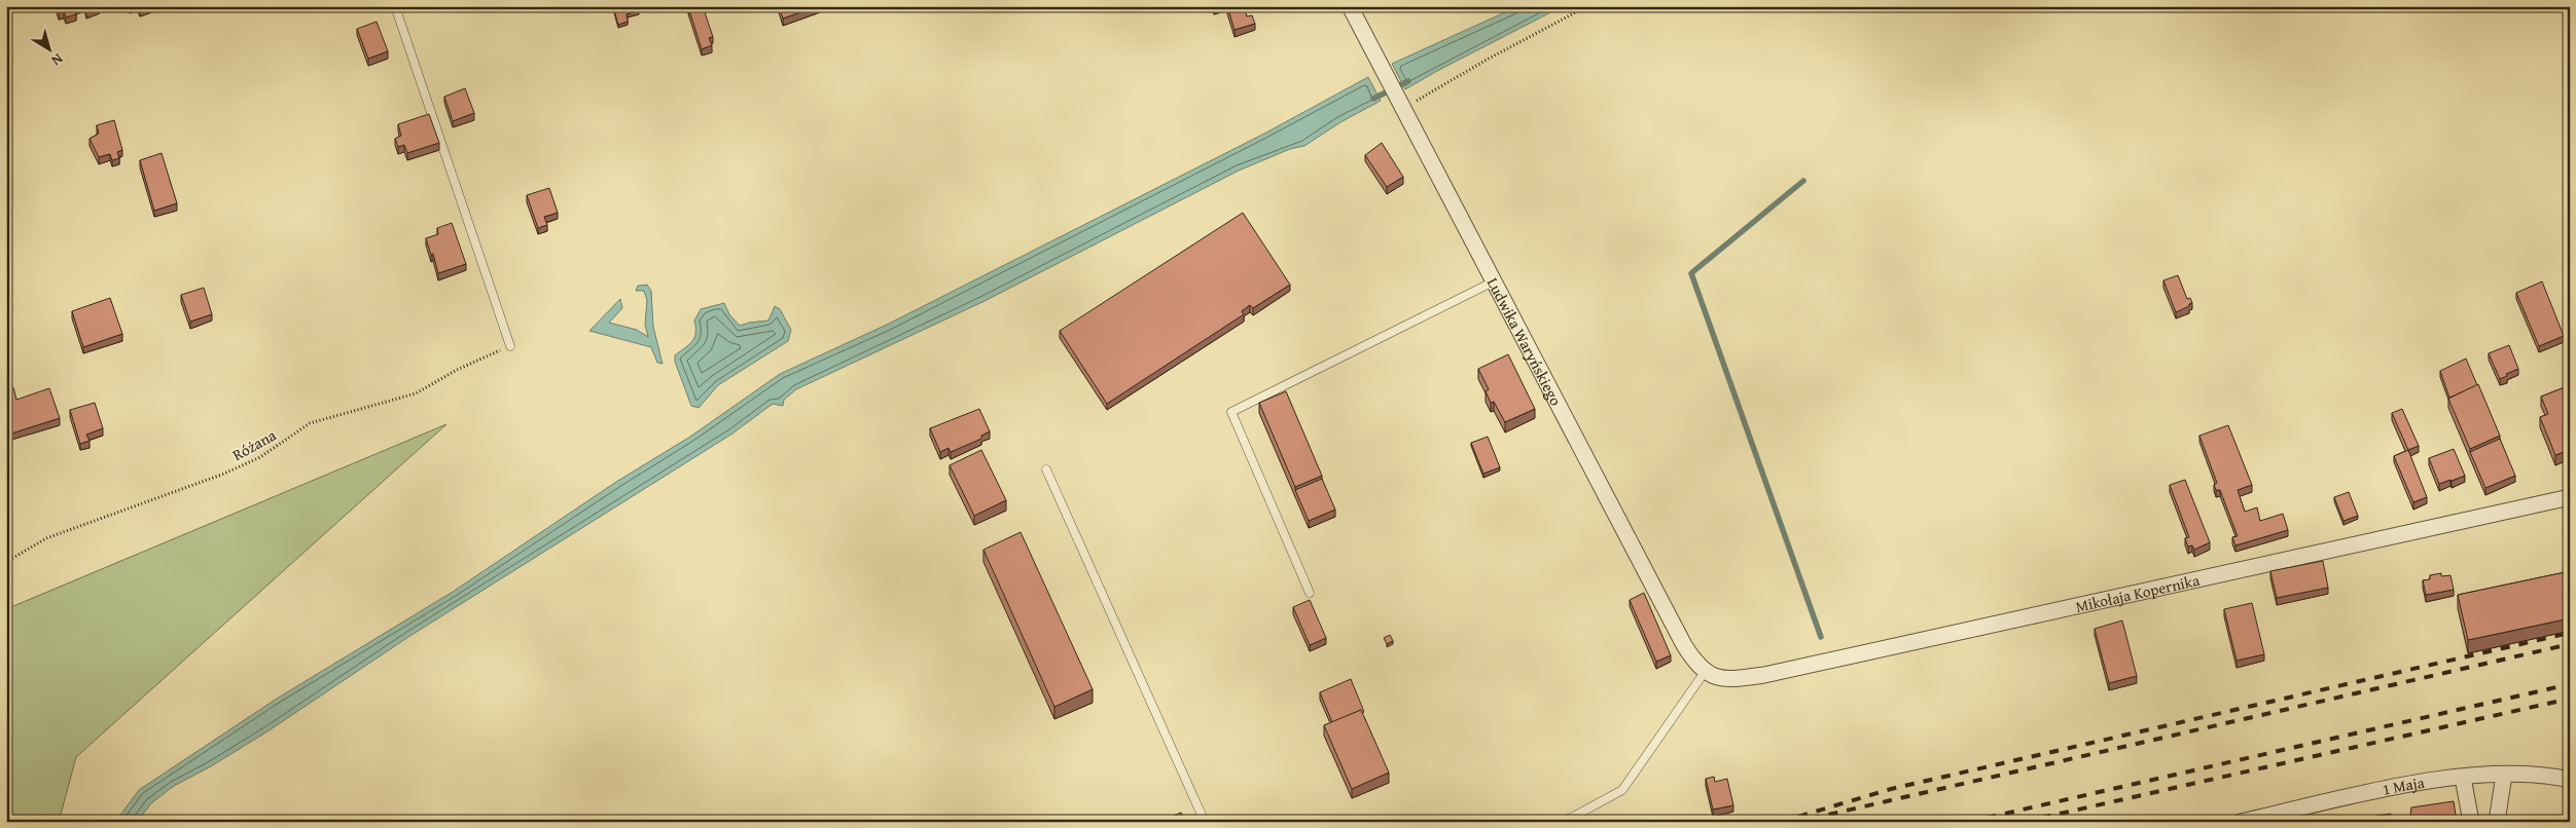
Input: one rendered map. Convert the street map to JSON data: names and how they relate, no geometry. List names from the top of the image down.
{
  "streets": {
    "street": ["Ludwika Waryńskiego", "Mikołaja Kopernika", "1 Maja"],
    "path": ["Różana"]
  },
  "crossings": [
    ["Ludwika Waryńskiego", "Mikołaja Kopernika"]
  ],
  "north": "bottom right"
}
